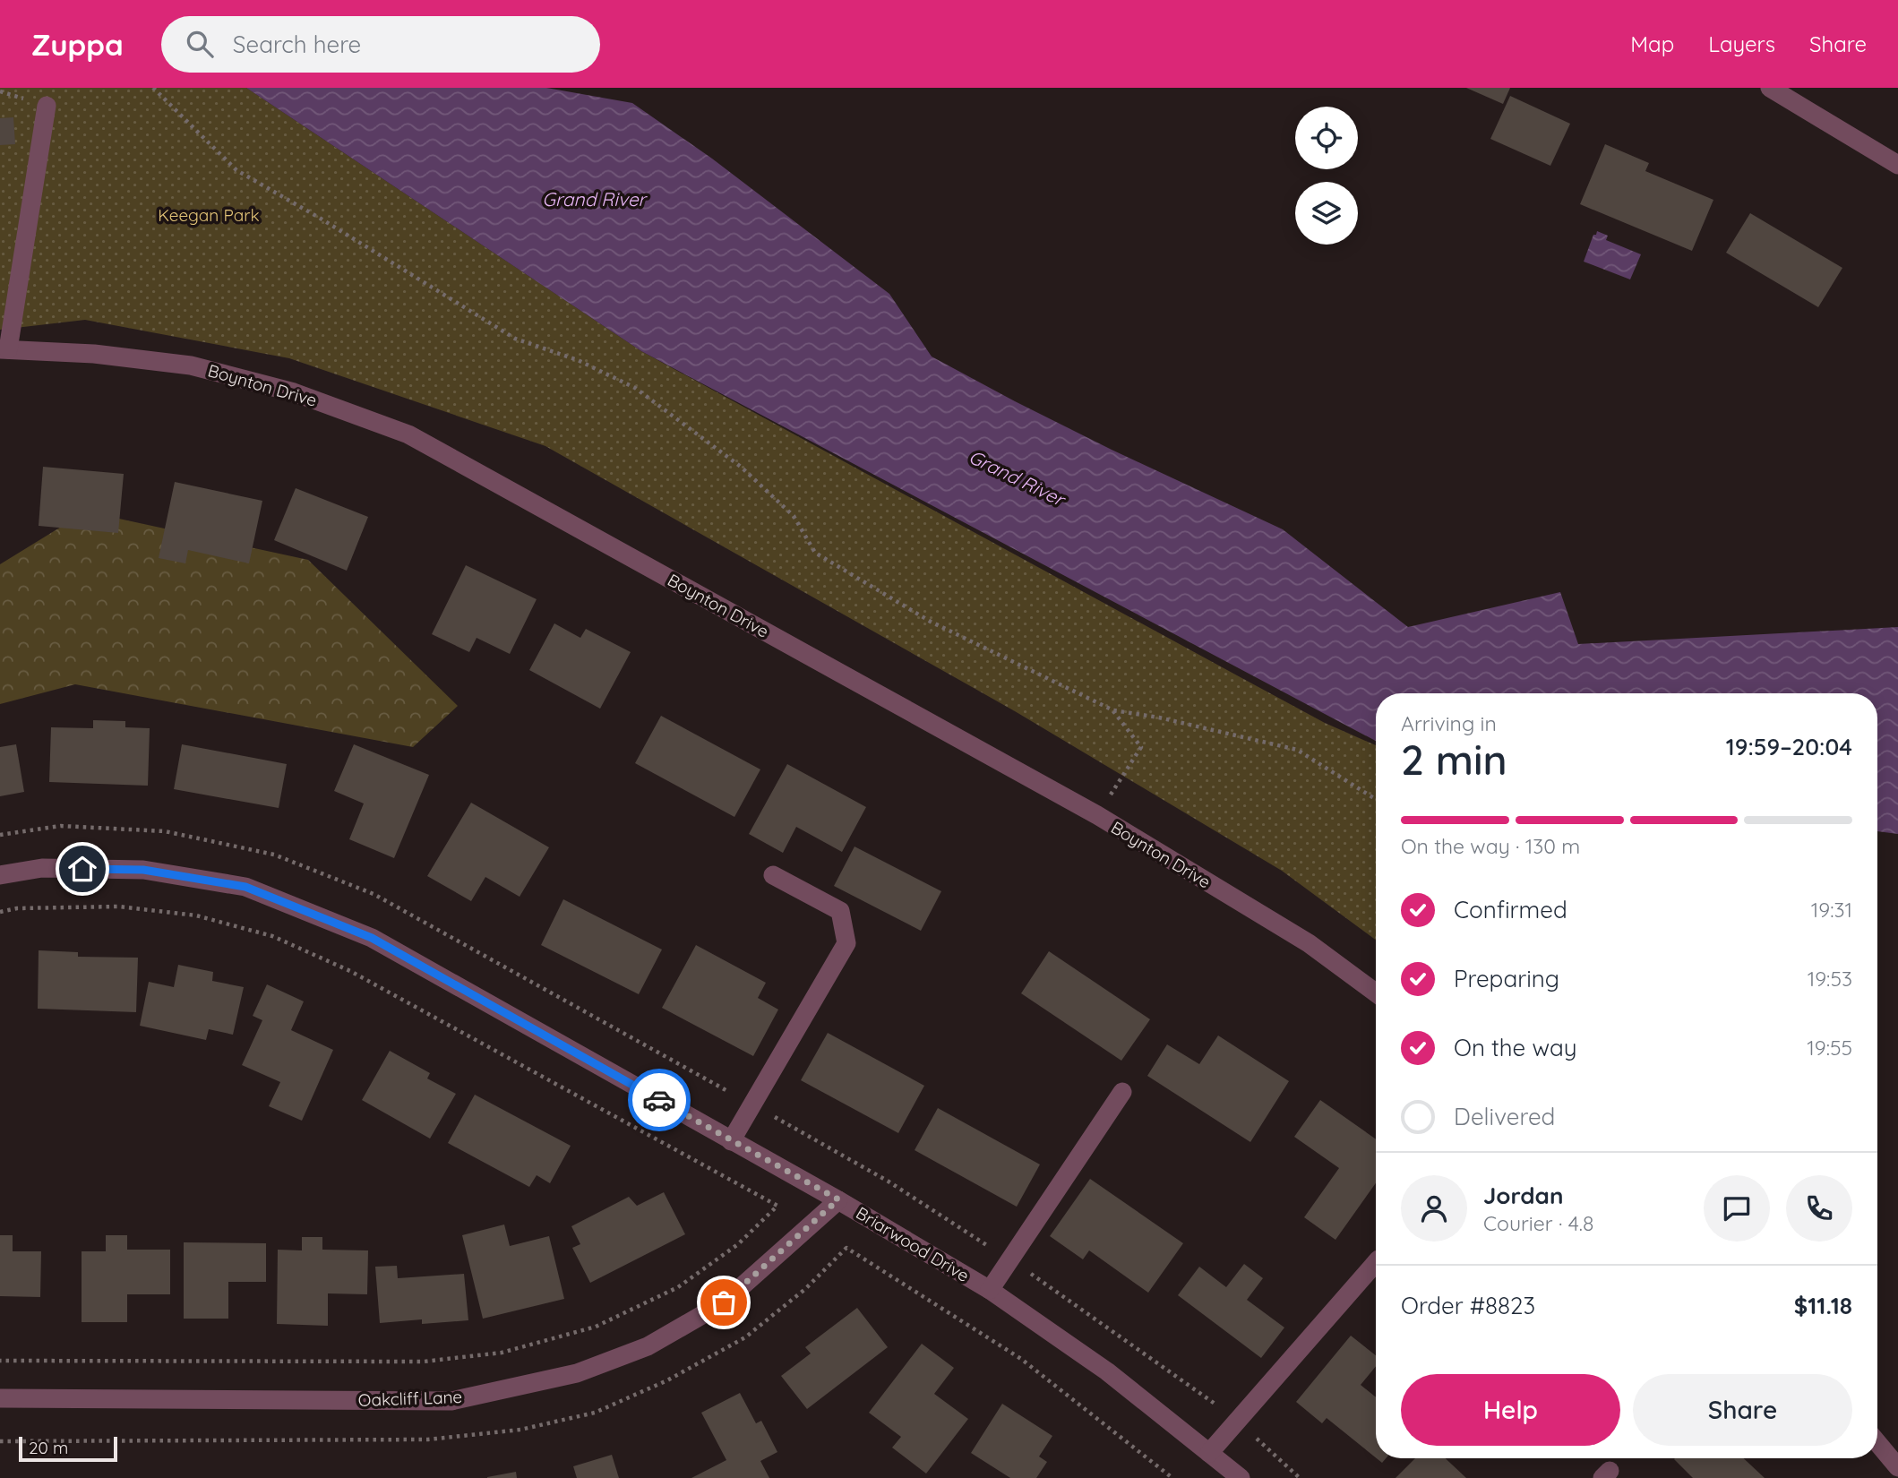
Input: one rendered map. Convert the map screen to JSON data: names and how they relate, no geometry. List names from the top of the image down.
{
  "streets": {
    "street": ["Boynton Drive", "Briarwood Drive", "Oakcliff Lane"]
  },
  "crossings": [
    ["Briarwood Drive", "Oakcliff Lane"]
  ],
  "water": ["Grand River"],
  "parks": ["Keegan Park"],
  "scale_bar": "20 m",
  "page": {
    "header": "Zuppa",
    "search": "Search here",
    "nav": ["Map", "Layers", "Share"],
    "heading": ["2 min", "Arriving in", "19:59–20:04"],
    "panel": [
      "Jordan",
      "Courier · 4.8",
      "Order #8823",
      "$11.18"
    ],
    "bar": "On the way · 130 m",
    "list": [
      ["Confirmed", "19:31"],
      ["Preparing", "19:53"],
      ["On the way", "19:55"],
      "Delivered"
    ],
    "buttons": ["Help", "Share"],
    "scale": "20 m"
  }
}
